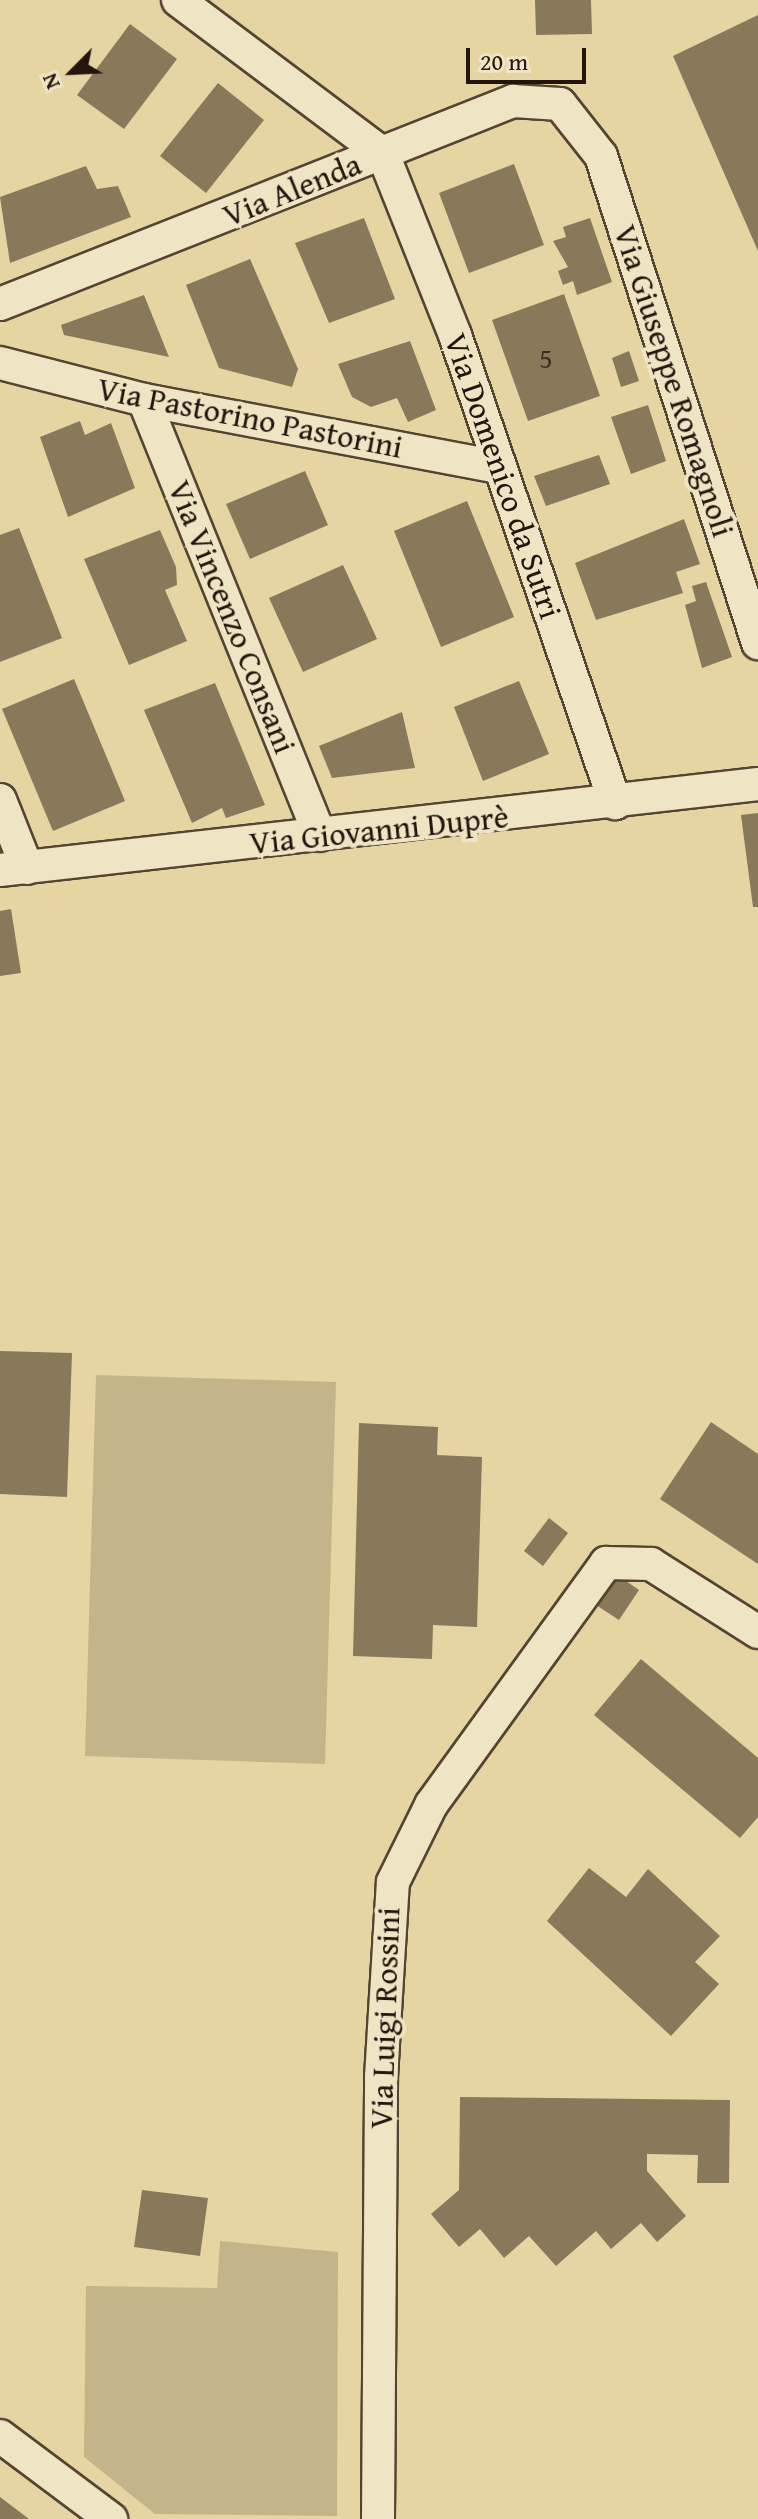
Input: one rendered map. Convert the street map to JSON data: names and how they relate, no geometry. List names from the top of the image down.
{
  "streets": {
    "street": [
      "Via Alenda",
      "Via Giuseppe Romagnoli",
      "Via Pastorino Pastorini",
      "Via Domenico da Sutri",
      "Via Vincenzo Consani",
      "Via Giovanni Duprè",
      "Via Luigi Rossini"
    ]
  },
  "crossings": [
    ["Via Alenda", "Via Giuseppe Romagnoli"],
    ["Via Alenda", "Via Domenico da Sutri"],
    ["Via Pastorino Pastorini", "Via Domenico da Sutri"],
    ["Via Pastorino Pastorini", "Via Vincenzo Consani"],
    ["Via Domenico da Sutri", "Via Giovanni Duprè"],
    ["Via Vincenzo Consani", "Via Giovanni Duprè"]
  ],
  "house_numbers": ["5"],
  "scale_bar": "20 m",
  "north": "bottom left"
}
